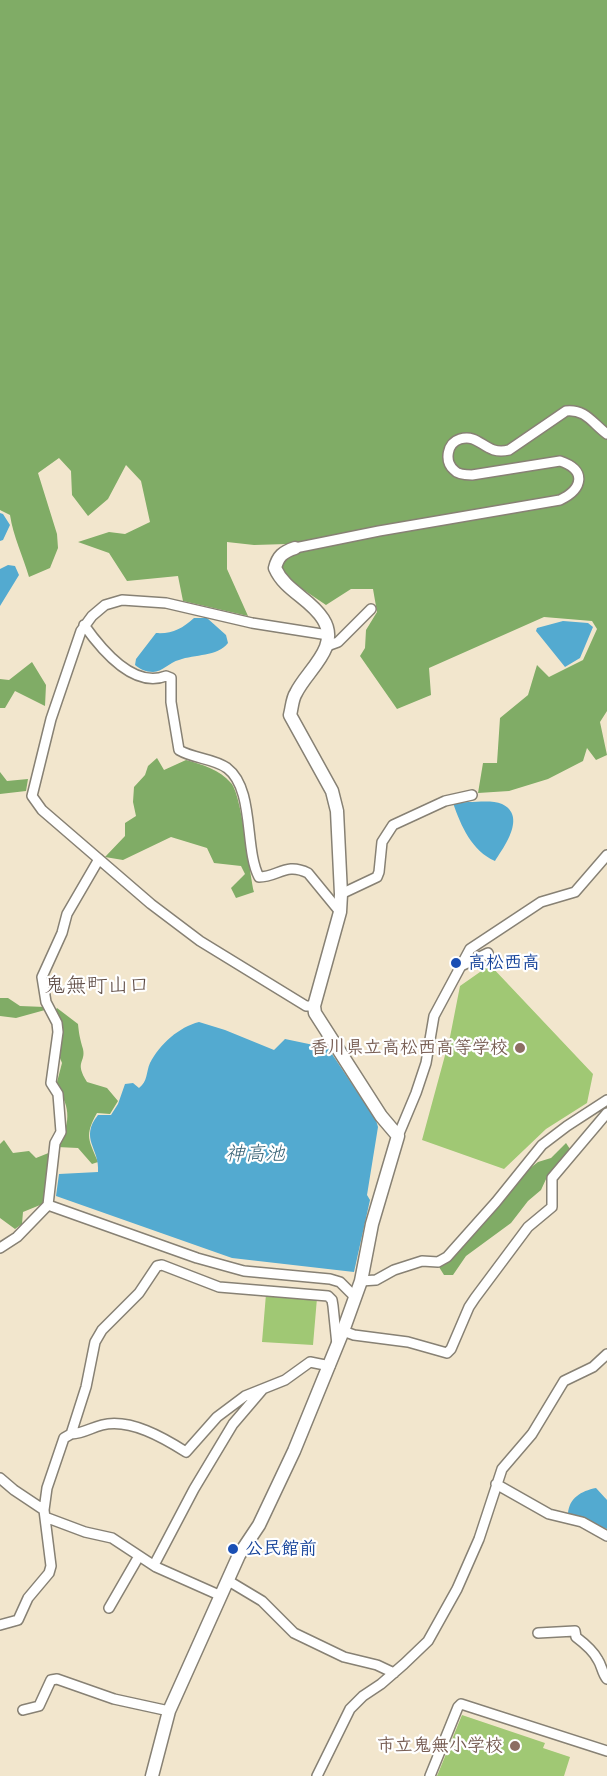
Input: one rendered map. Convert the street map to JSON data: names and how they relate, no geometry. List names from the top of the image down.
{
  "districts": ["鬼無町山口"],
  "water": ["神高池"],
  "places": [
    "高松西高",
    "香川県立高松西高等学校",
    "公民館前",
    "市立鬼無小学校"
  ]
}
